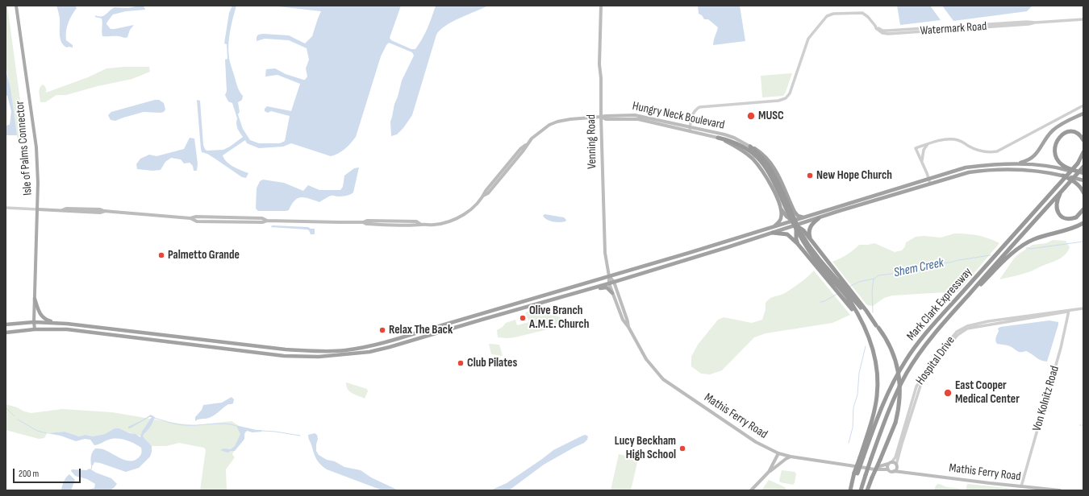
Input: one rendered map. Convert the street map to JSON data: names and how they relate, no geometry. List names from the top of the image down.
{
  "streets": {
    "highway": ["Mark Clark Expressway"],
    "main road": [
      "Hungry Neck Boulevard",
      "Venning Road",
      "Isle of Palms Connector",
      "Mathis Ferry Road"
    ],
    "street": ["Watermark Road", "Hospital Drive", "Von Kolnitz Road"]
  },
  "crossings": [
    ["Watermark Road", "Hungry Neck Boulevard"],
    ["Hungry Neck Boulevard", "Venning Road"],
    ["Hungry Neck Boulevard", "Isle of Palms Connector"],
    ["Venning Road", "Mathis Ferry Road"],
    ["Hospital Drive", "Von Kolnitz Road"],
    ["Hospital Drive", "Mathis Ferry Road"],
    ["Von Kolnitz Road", "Mathis Ferry Road"]
  ],
  "water": ["Shem Creek"],
  "places": [
    "MUSC",
    "New Hope Church",
    "Palmetto Grande",
    "Olive Branch A.M.E. Church",
    "Relax The Back",
    "Club Pilates",
    "East Cooper Medical Center",
    "Lucy Beckham High School"
  ],
  "scale_bar": "200 m"
}
